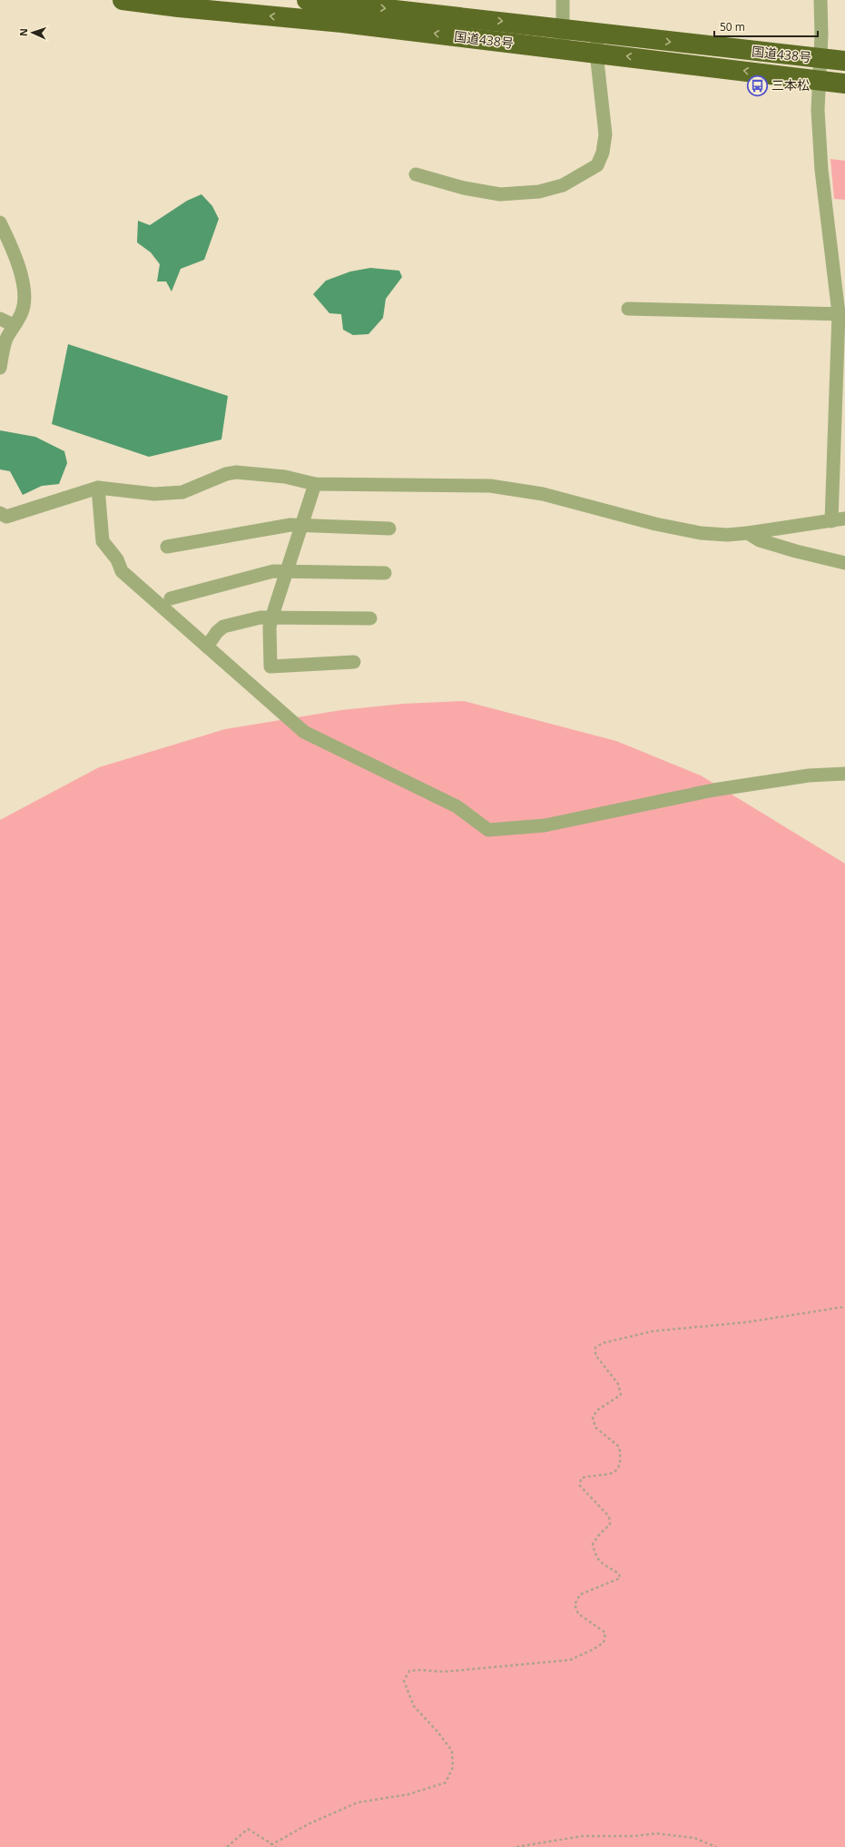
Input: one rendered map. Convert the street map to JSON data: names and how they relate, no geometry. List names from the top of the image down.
{
  "streets": {
    "highway": ["国道438号"]
  },
  "places": {
    "bus stop": ["三本松"]
  },
  "scale_bar": "50 m",
  "north": "left"
}
